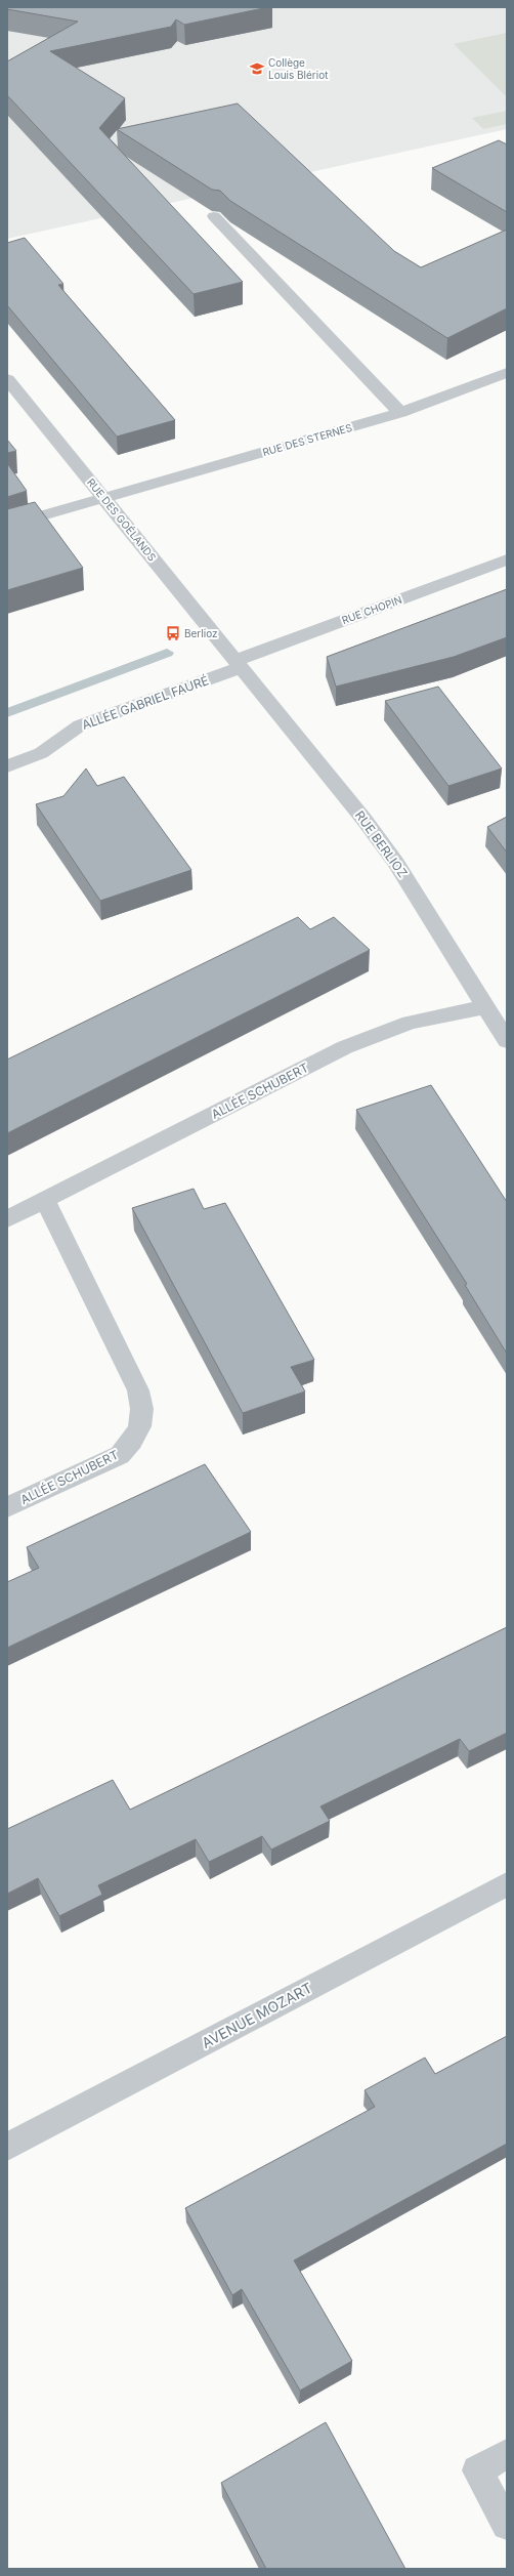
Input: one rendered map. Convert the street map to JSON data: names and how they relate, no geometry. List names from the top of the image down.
{
  "streets": {
    "street": [
      "RUE DES STERNES",
      "RUE DES GOÉLANDS",
      "RUE CHOPIN",
      "ALLÉE GABRIEL FAURÉ",
      "RUE BERLIOZ",
      "ALLÉE SCHUBERT",
      "AVENUE MOZART"
    ]
  },
  "crossings": [
    ["RUE DES STERNES", "RUE DES GOÉLANDS"],
    ["RUE DES GOÉLANDS", "RUE CHOPIN"],
    ["RUE DES GOÉLANDS", "ALLÉE GABRIEL FAURÉ"],
    ["RUE DES GOÉLANDS", "RUE BERLIOZ"],
    ["RUE CHOPIN", "ALLÉE GABRIEL FAURÉ"],
    ["RUE CHOPIN", "RUE BERLIOZ"],
    ["ALLÉE GABRIEL FAURÉ", "RUE BERLIOZ"],
    ["RUE BERLIOZ", "ALLÉE SCHUBERT"]
  ],
  "places": {
    "school or university": ["Collège Louis Blériot"],
    "bus stop": ["Berlioz"]
  }
}
